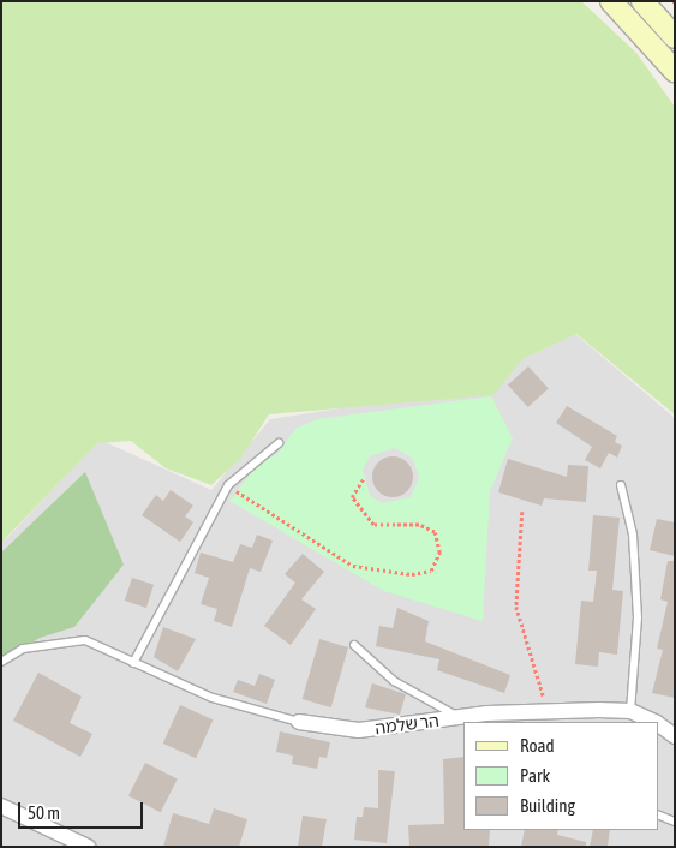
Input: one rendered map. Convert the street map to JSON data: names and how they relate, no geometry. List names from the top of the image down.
{
  "streets": {
    "street": ["הר שלמה"]
  },
  "legend": ["Road", "Park", "Building"],
  "scale_bar": "50 m"
}
